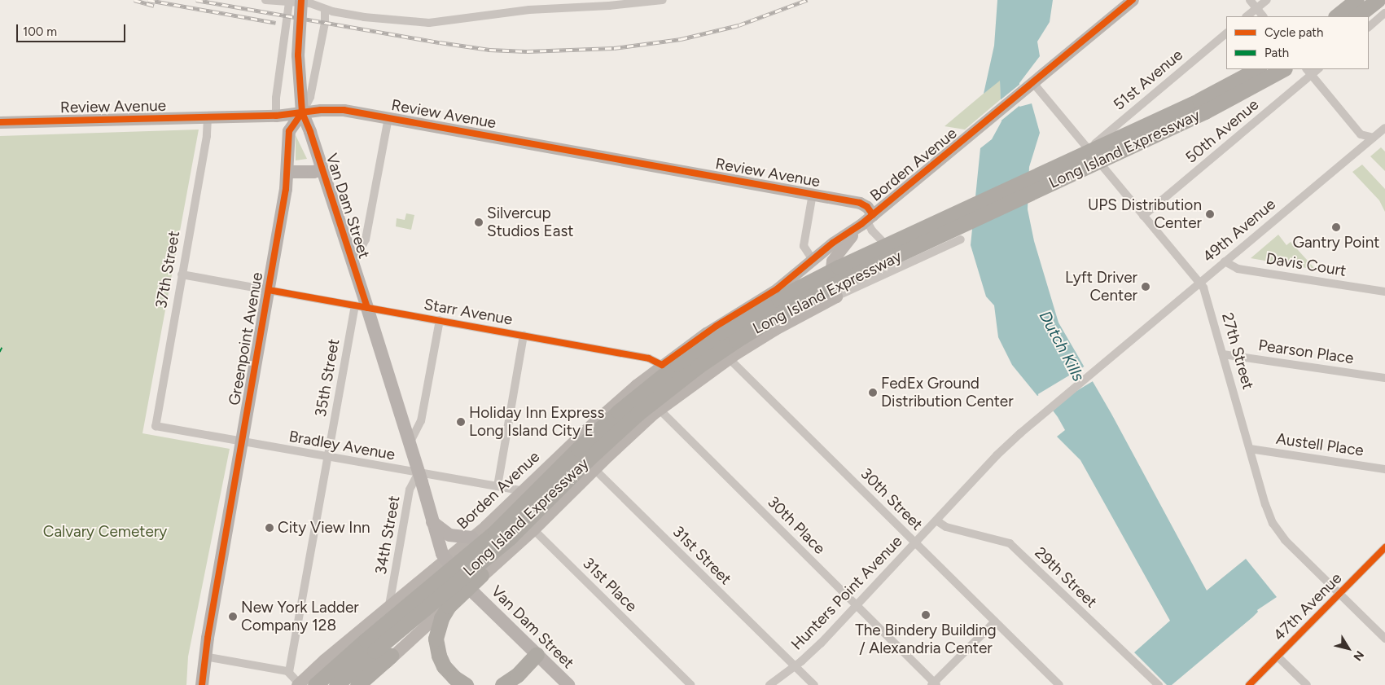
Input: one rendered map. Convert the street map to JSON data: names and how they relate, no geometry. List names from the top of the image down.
{
  "streets": {
    "highway": ["Long Island Expressway"],
    "main road": [
      "Review Avenue",
      "Borden Avenue",
      "Van Dam Street",
      "Greenpoint Avenue"
    ],
    "street": [
      "51st Avenue",
      "50th Avenue",
      "49th Avenue",
      "Davis Court",
      "37th Street",
      "Starr Avenue",
      "27th Street",
      "Pearson Place",
      "35th Street",
      "Austell Place",
      "Bradley Avenue",
      "30th Street",
      "30th Place",
      "34th Street",
      "31st Street",
      "29th Street",
      "31st Place",
      "Hunters Point Avenue",
      "47th Avenue"
    ]
  },
  "crossings": [
    ["51st Avenue", "27th Street"],
    ["Review Avenue", "Borden Avenue"],
    ["Review Avenue", "Van Dam Street"],
    ["Review Avenue", "37th Street"],
    ["Review Avenue", "Greenpoint Avenue"],
    ["50th Avenue", "27th Street"],
    ["Borden Avenue", "Van Dam Street"],
    ["Borden Avenue", "Starr Avenue"],
    ["Borden Avenue", "27th Street"],
    ["Borden Avenue", "Bradley Avenue"],
    ["Borden Avenue", "30th Street"],
    ["Borden Avenue", "30th Place"],
    ["Borden Avenue", "34th Street"],
    ["Borden Avenue", "31st Street"],
    ["Borden Avenue", "31st Place"],
    ["Van Dam Street", "Starr Avenue"],
    ["Van Dam Street", "Greenpoint Avenue"],
    ["Van Dam Street", "35th Street"],
    ["Van Dam Street", "Bradley Avenue"],
    ["Van Dam Street", "34th Street"],
    ["49th Avenue", "Davis Court"],
    ["49th Avenue", "27th Street"],
    ["49th Avenue", "Hunters Point Avenue"],
    ["37th Street", "Starr Avenue"],
    ["37th Street", "Bradley Avenue"],
    ["Starr Avenue", "Greenpoint Avenue"],
    ["Starr Avenue", "35th Street"],
    ["Greenpoint Avenue", "Bradley Avenue"],
    ["27th Street", "Pearson Place"],
    ["27th Street", "Austell Place"],
    ["27th Street", "47th Avenue"],
    ["35th Street", "Bradley Avenue"],
    ["Bradley Avenue", "34th Street"],
    ["30th Street", "Hunters Point Avenue"],
    ["30th Place", "Hunters Point Avenue"],
    ["31st Street", "Hunters Point Avenue"],
    ["29th Street", "Hunters Point Avenue"]
  ],
  "water": ["Dutch Kills"],
  "parks": ["Calvary Cemetery"],
  "places": [
    "UPS Distribution Center",
    "Silvercup Studios East",
    "Gantry Point",
    "Lyft Driver Center",
    "FedEx Ground Distribution Center",
    "Holiday Inn Express Long Island City E",
    "City View Inn",
    "The Bindery Building / Alexandria Center",
    "New York Ladder Company 128"
  ],
  "legend": ["Cycle path", "Path"],
  "scale_bar": "100 m",
  "north": "bottom right"
}
